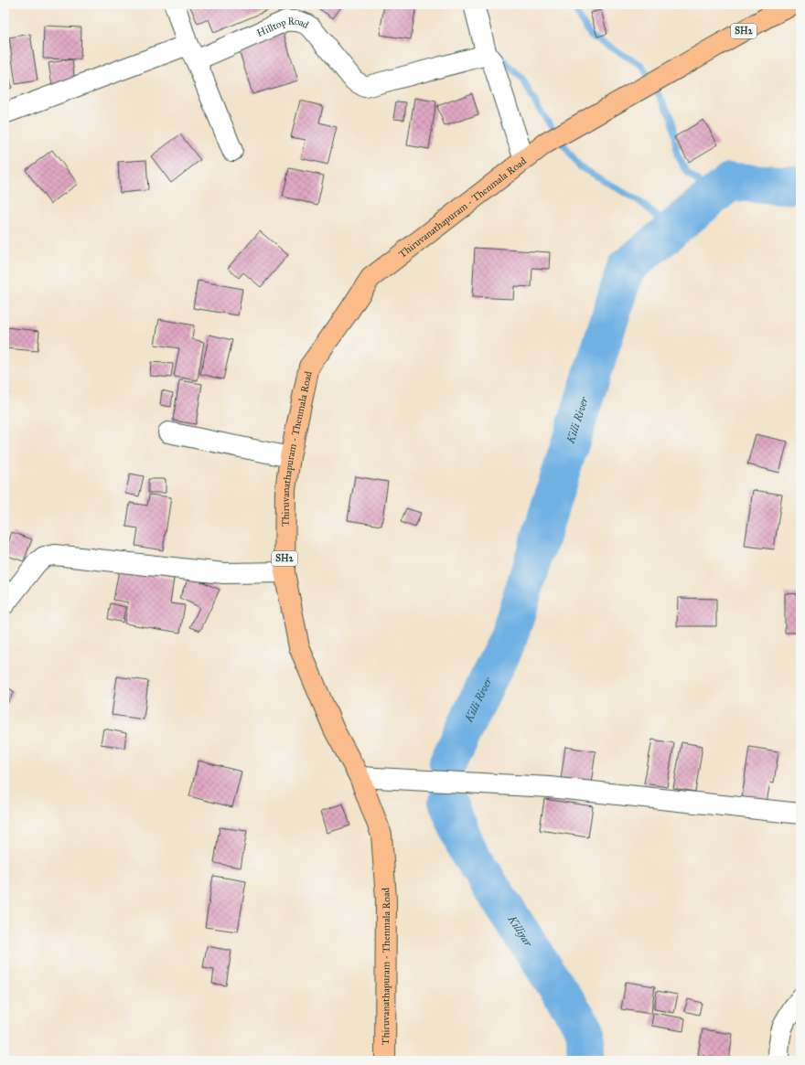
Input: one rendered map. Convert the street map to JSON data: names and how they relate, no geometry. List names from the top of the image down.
{
  "streets": {
    "main road": ["SH2", "Thiruvanathapuram - Thenmala Road"],
    "street": ["Hilltop Road"]
  },
  "water": ["Killi River", "Killiyar"]
}
